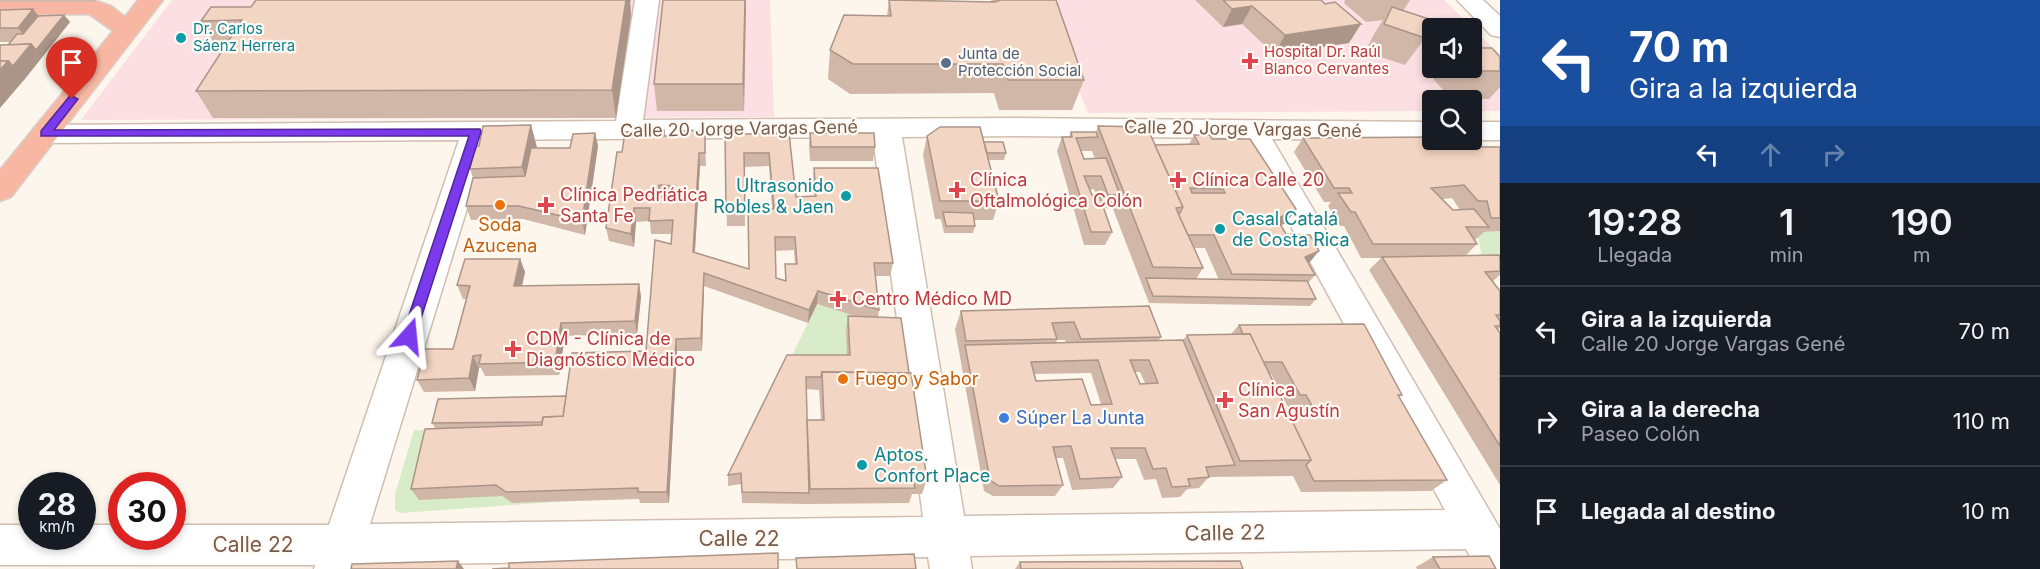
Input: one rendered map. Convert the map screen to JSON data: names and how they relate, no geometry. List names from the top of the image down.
{
  "streets": {
    "street": ["Calle 20 Jorge Vargas Gené", "Calle 22"]
  },
  "places": {
    "other": [
      "Dr. Carlos Sáenz Herrera",
      "Junta de Protección Social",
      "Ultrasonido Robles & Jaen",
      "Soda Azucena",
      "Casal Catalá de Costa Rica",
      "Fuego y Sabor",
      "Súper La Junta",
      "Aptos. Confort Place"
    ],
    "health": [
      "Hospital Dr. Raúl Blanco Cervantes",
      "Clínica Calle 20",
      "Clínica Oftalmológica Colón",
      "Clínica Pedriática Santa Fe",
      "Centro Médico MD",
      "CDM - Clínica de Diagnóstico Médico",
      "Clínica San Agustín"
    ]
  },
  "page": {
    "turn": ["70 m", "Gira a la izquierda"],
    "eta": [
      "19:28",
      "Llegada",
      "1",
      "min",
      "190",
      "m"
    ],
    "list": [
      {
        "name": "Gira a la izquierda",
        "note": "Calle 20 Jorge Vargas Gené",
        "value": "70 m"
      },
      {
        "name": "Gira a la derecha",
        "note": "Paseo Colón",
        "value": "110 m"
      },
      {
        "name": "Llegada al destino",
        "value": "10 m"
      }
    ],
    "speed": "28 km/h",
    "limit": "30"
  }
}
